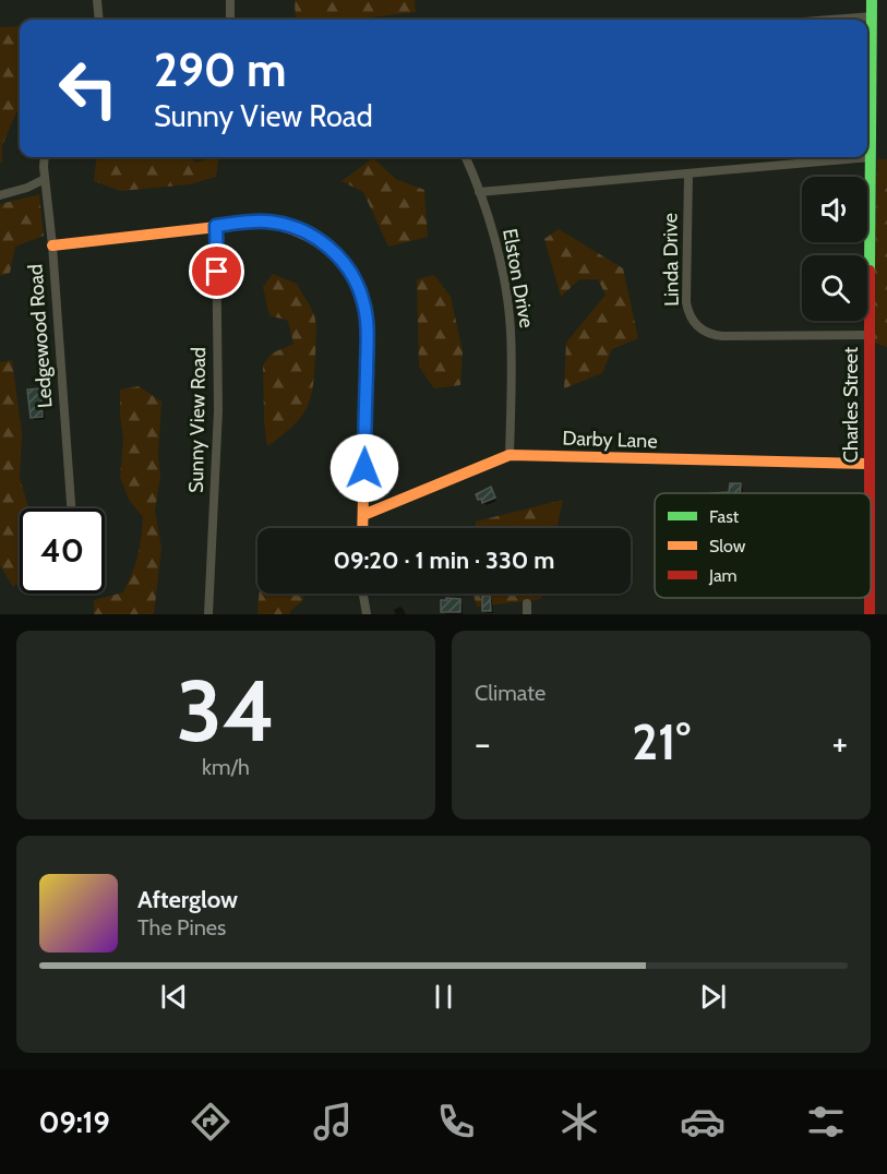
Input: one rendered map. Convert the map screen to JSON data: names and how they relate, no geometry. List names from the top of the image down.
{
  "streets": {
    "street": [
      "Linda Drive",
      "Elston Drive",
      "Ledgewood Road",
      "Charles Street",
      "Sunny View Road",
      "Darby Lane"
    ]
  },
  "crossings": [
    ["Linda Drive", "Charles Street"],
    ["Elston Drive", "Darby Lane"],
    ["Charles Street", "Darby Lane"]
  ],
  "legend": ["Fast", "Slow", "Jam"],
  "page": {
    "turn": ["290 m", "Sunny View Road"],
    "limit": "40",
    "trip": "09:20 · 1 min · 330 m",
    "tile": [
      ["34", "km/h"],
      "Climate"
    ],
    "heat": ["−", "21°", "+"],
    "song": ["Afterglow", "The Pines"],
    "tabs": "09:19"
  }
}
